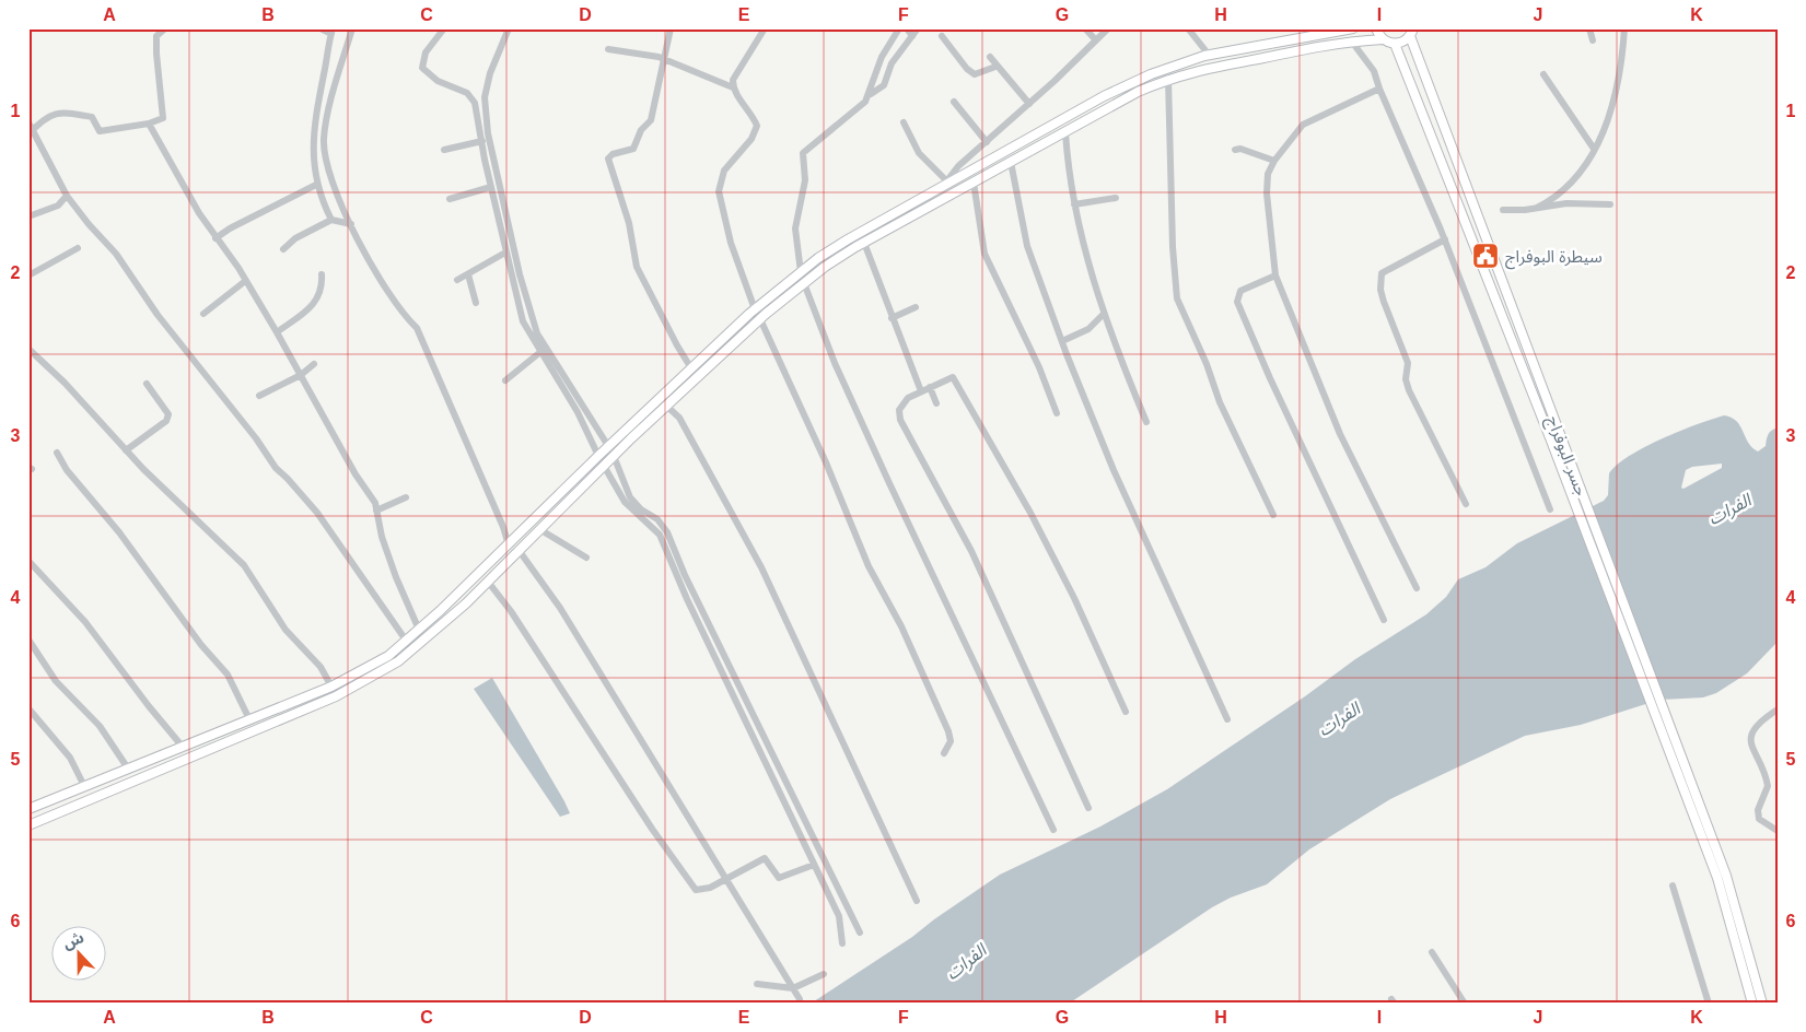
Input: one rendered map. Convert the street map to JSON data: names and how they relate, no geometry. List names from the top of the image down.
{
  "streets": {
    "main road": ["جسر البوفراج"]
  },
  "water": ["الفرات"],
  "places": {
    "public building": ["سيطرة البوفراج"]
  },
  "north": "top",
  "grid": {
    "columns": [
      "A",
      "B",
      "C",
      "D",
      "E",
      "F",
      "G",
      "H",
      "I",
      "J",
      "K"
    ],
    "rows": [
      "1",
      "2",
      "3",
      "4",
      "5",
      "6"
    ]
  }
}
